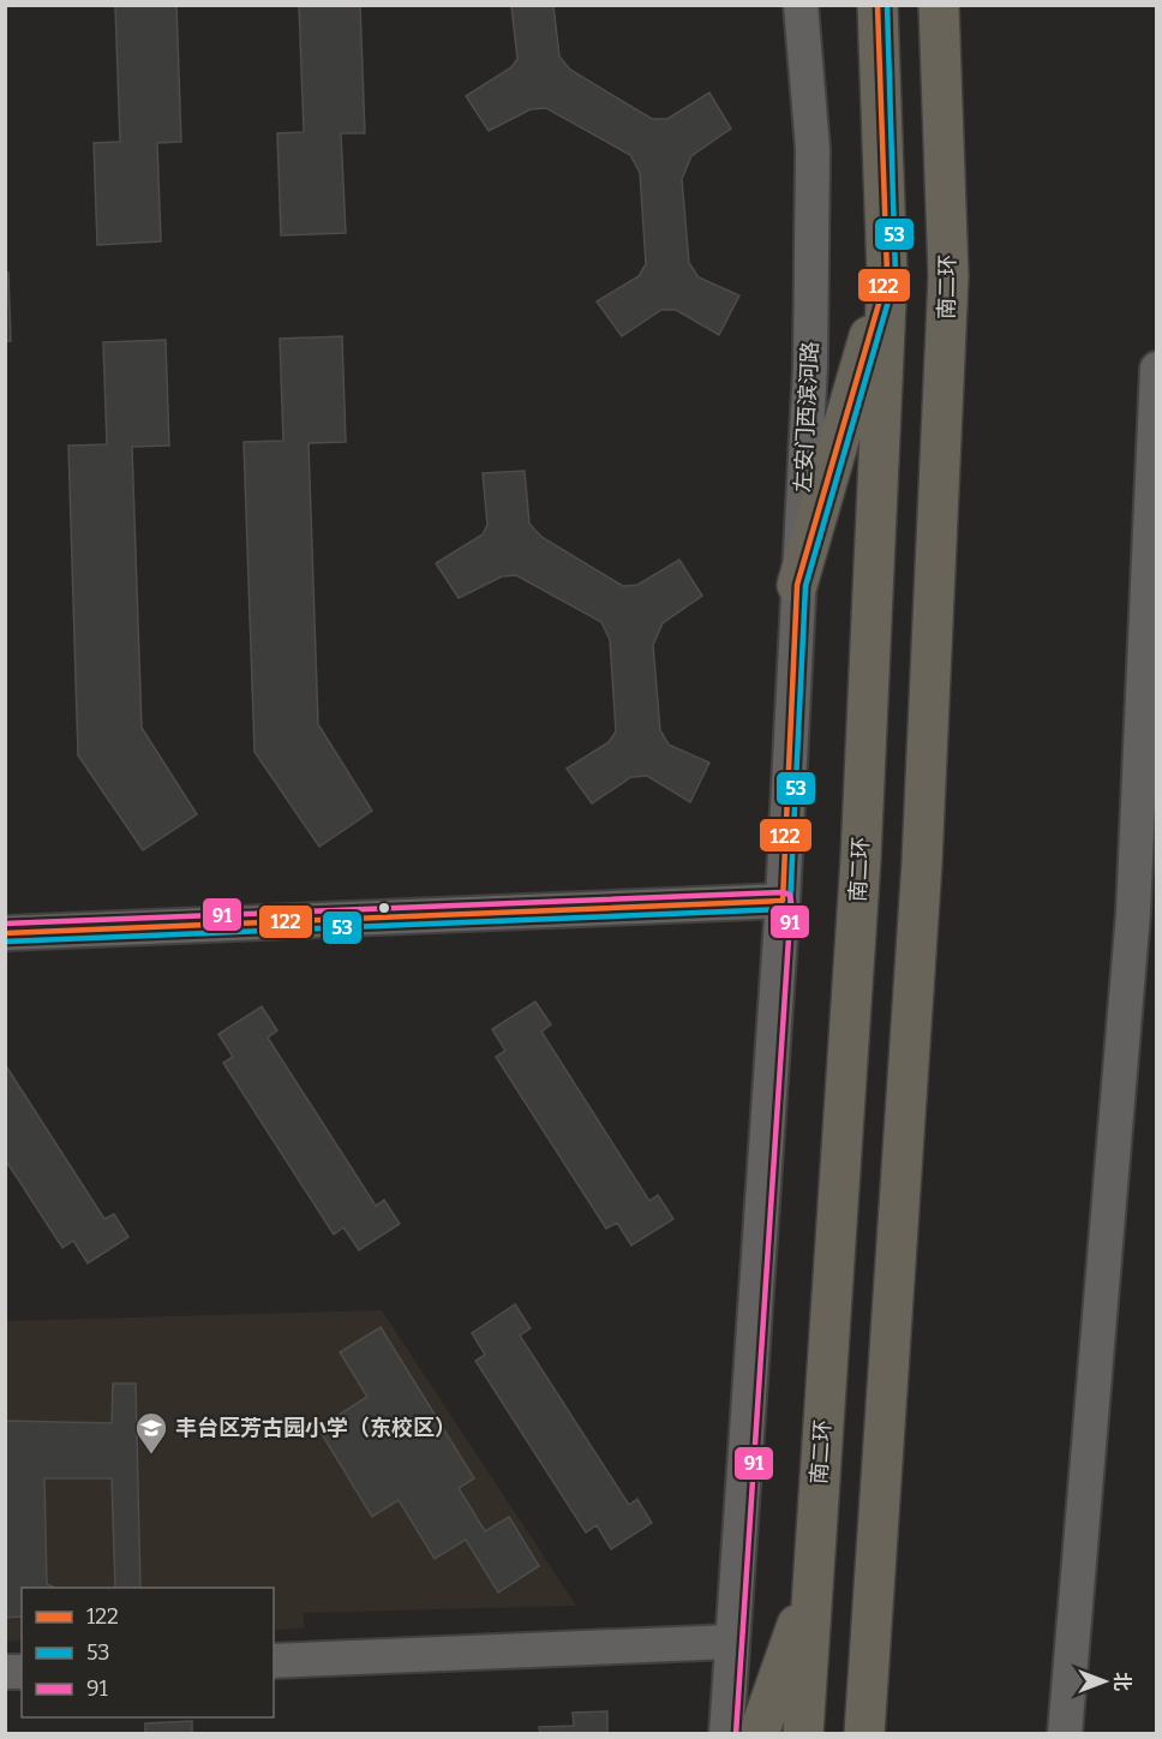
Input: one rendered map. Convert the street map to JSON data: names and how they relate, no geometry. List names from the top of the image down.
{
  "streets": {
    "highway": ["南二环"],
    "street": ["左安门西滨河路"]
  },
  "places": {
    "school or university": ["丰台区芳古园小学（东校区）"]
  },
  "lines": ["transit line 122", "transit line 53", "transit line 91"],
  "legend": ["122", "53", "91"],
  "north": "right"
}
